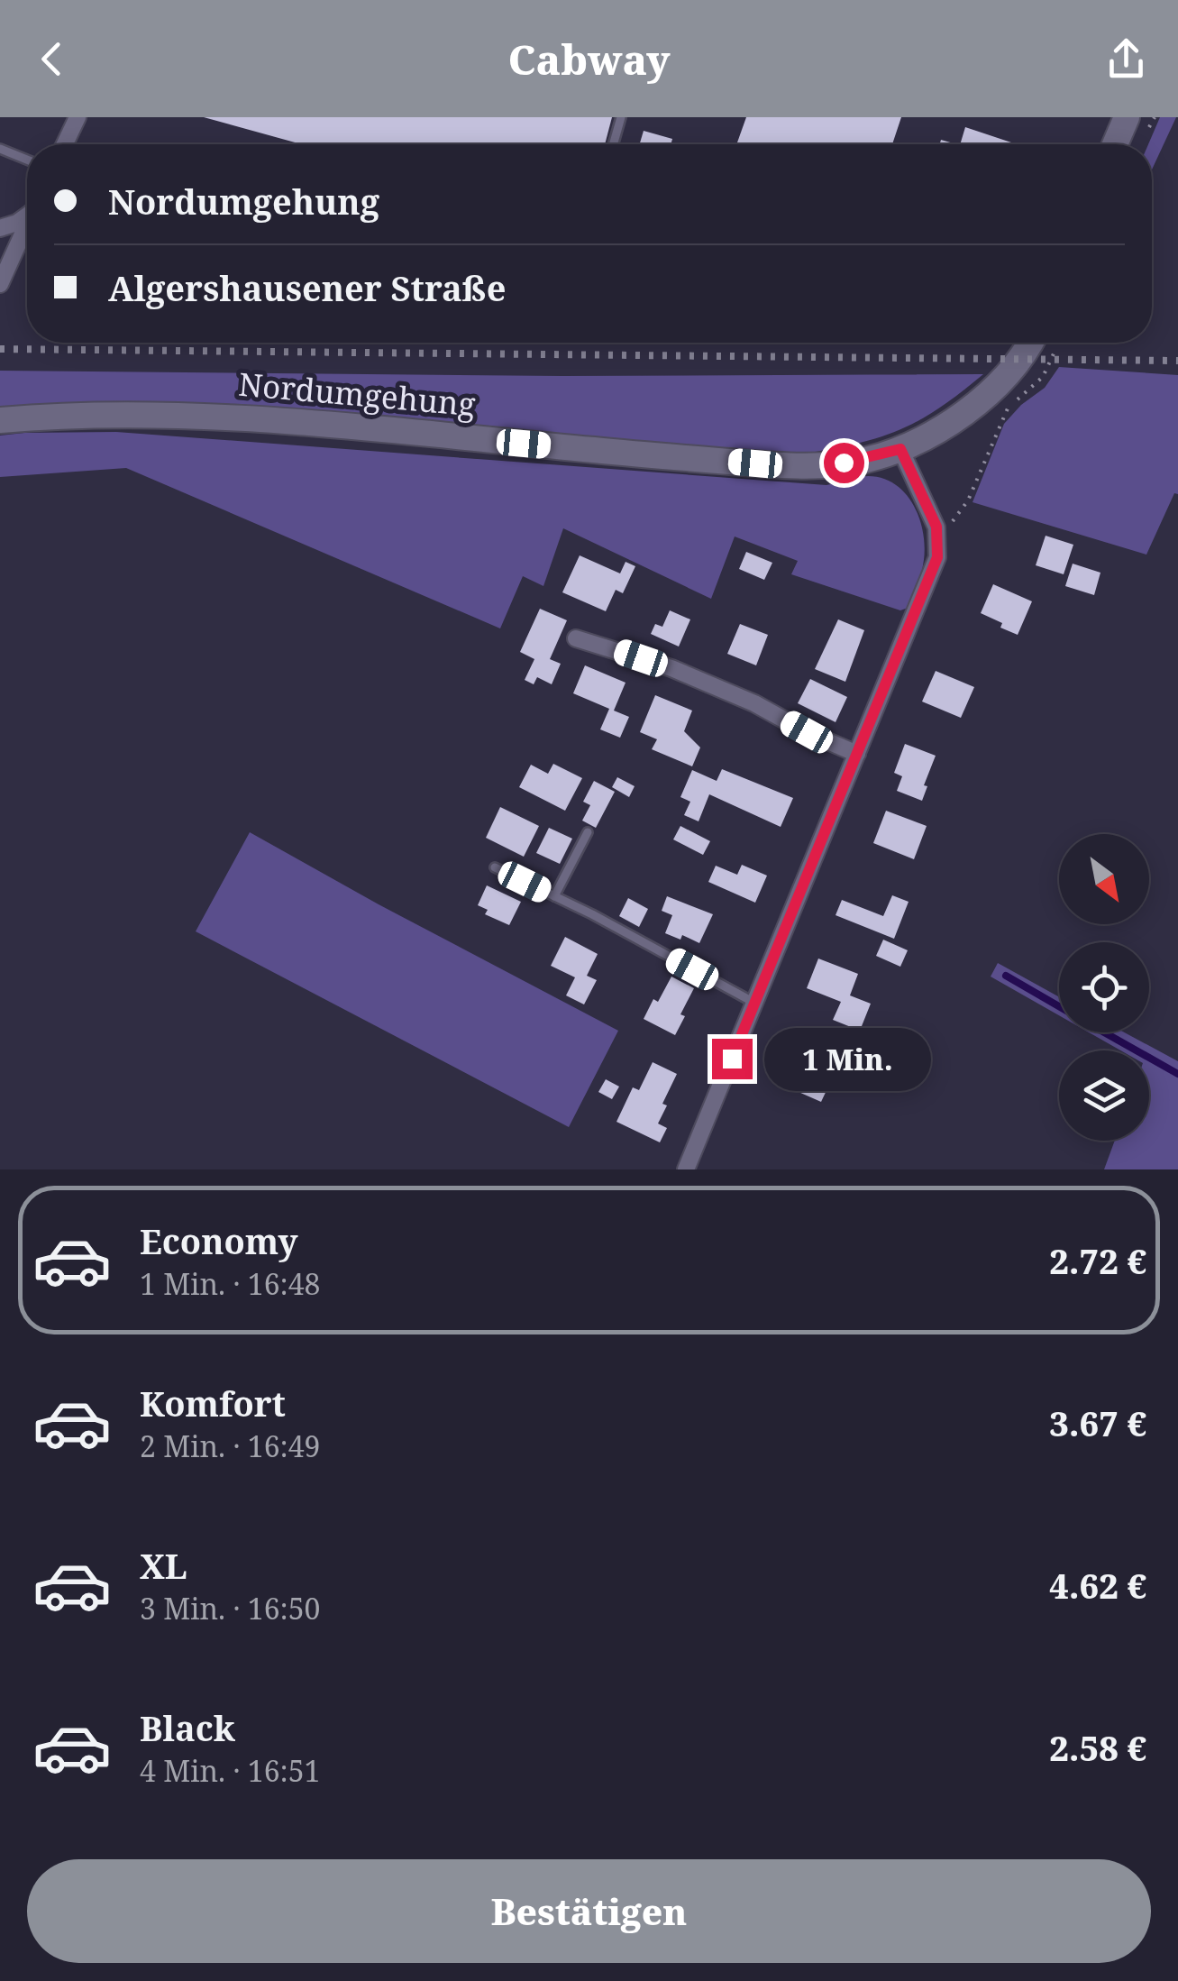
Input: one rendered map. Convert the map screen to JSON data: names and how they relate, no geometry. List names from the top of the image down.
{
  "streets": {
    "main road": ["Nordumgehung"]
  },
  "north": "bottom right",
  "page": {
    "header": "Cabway",
    "banner": ["Nordumgehung", "Algershausener Straße"],
    "bubble": "1 Min.",
    "list": [
      {
        "name": "Economy",
        "note": "1 Min. · 16:48",
        "value": "2.72 €"
      },
      {
        "name": "Komfort",
        "note": "2 Min. · 16:49",
        "value": "3.67 €"
      },
      {
        "name": "XL",
        "note": "3 Min. · 16:50",
        "value": "4.62 €"
      },
      {
        "name": "Black",
        "note": "4 Min. · 16:51",
        "value": "2.58 €"
      }
    ],
    "buttons": "Bestätigen"
  }
}
